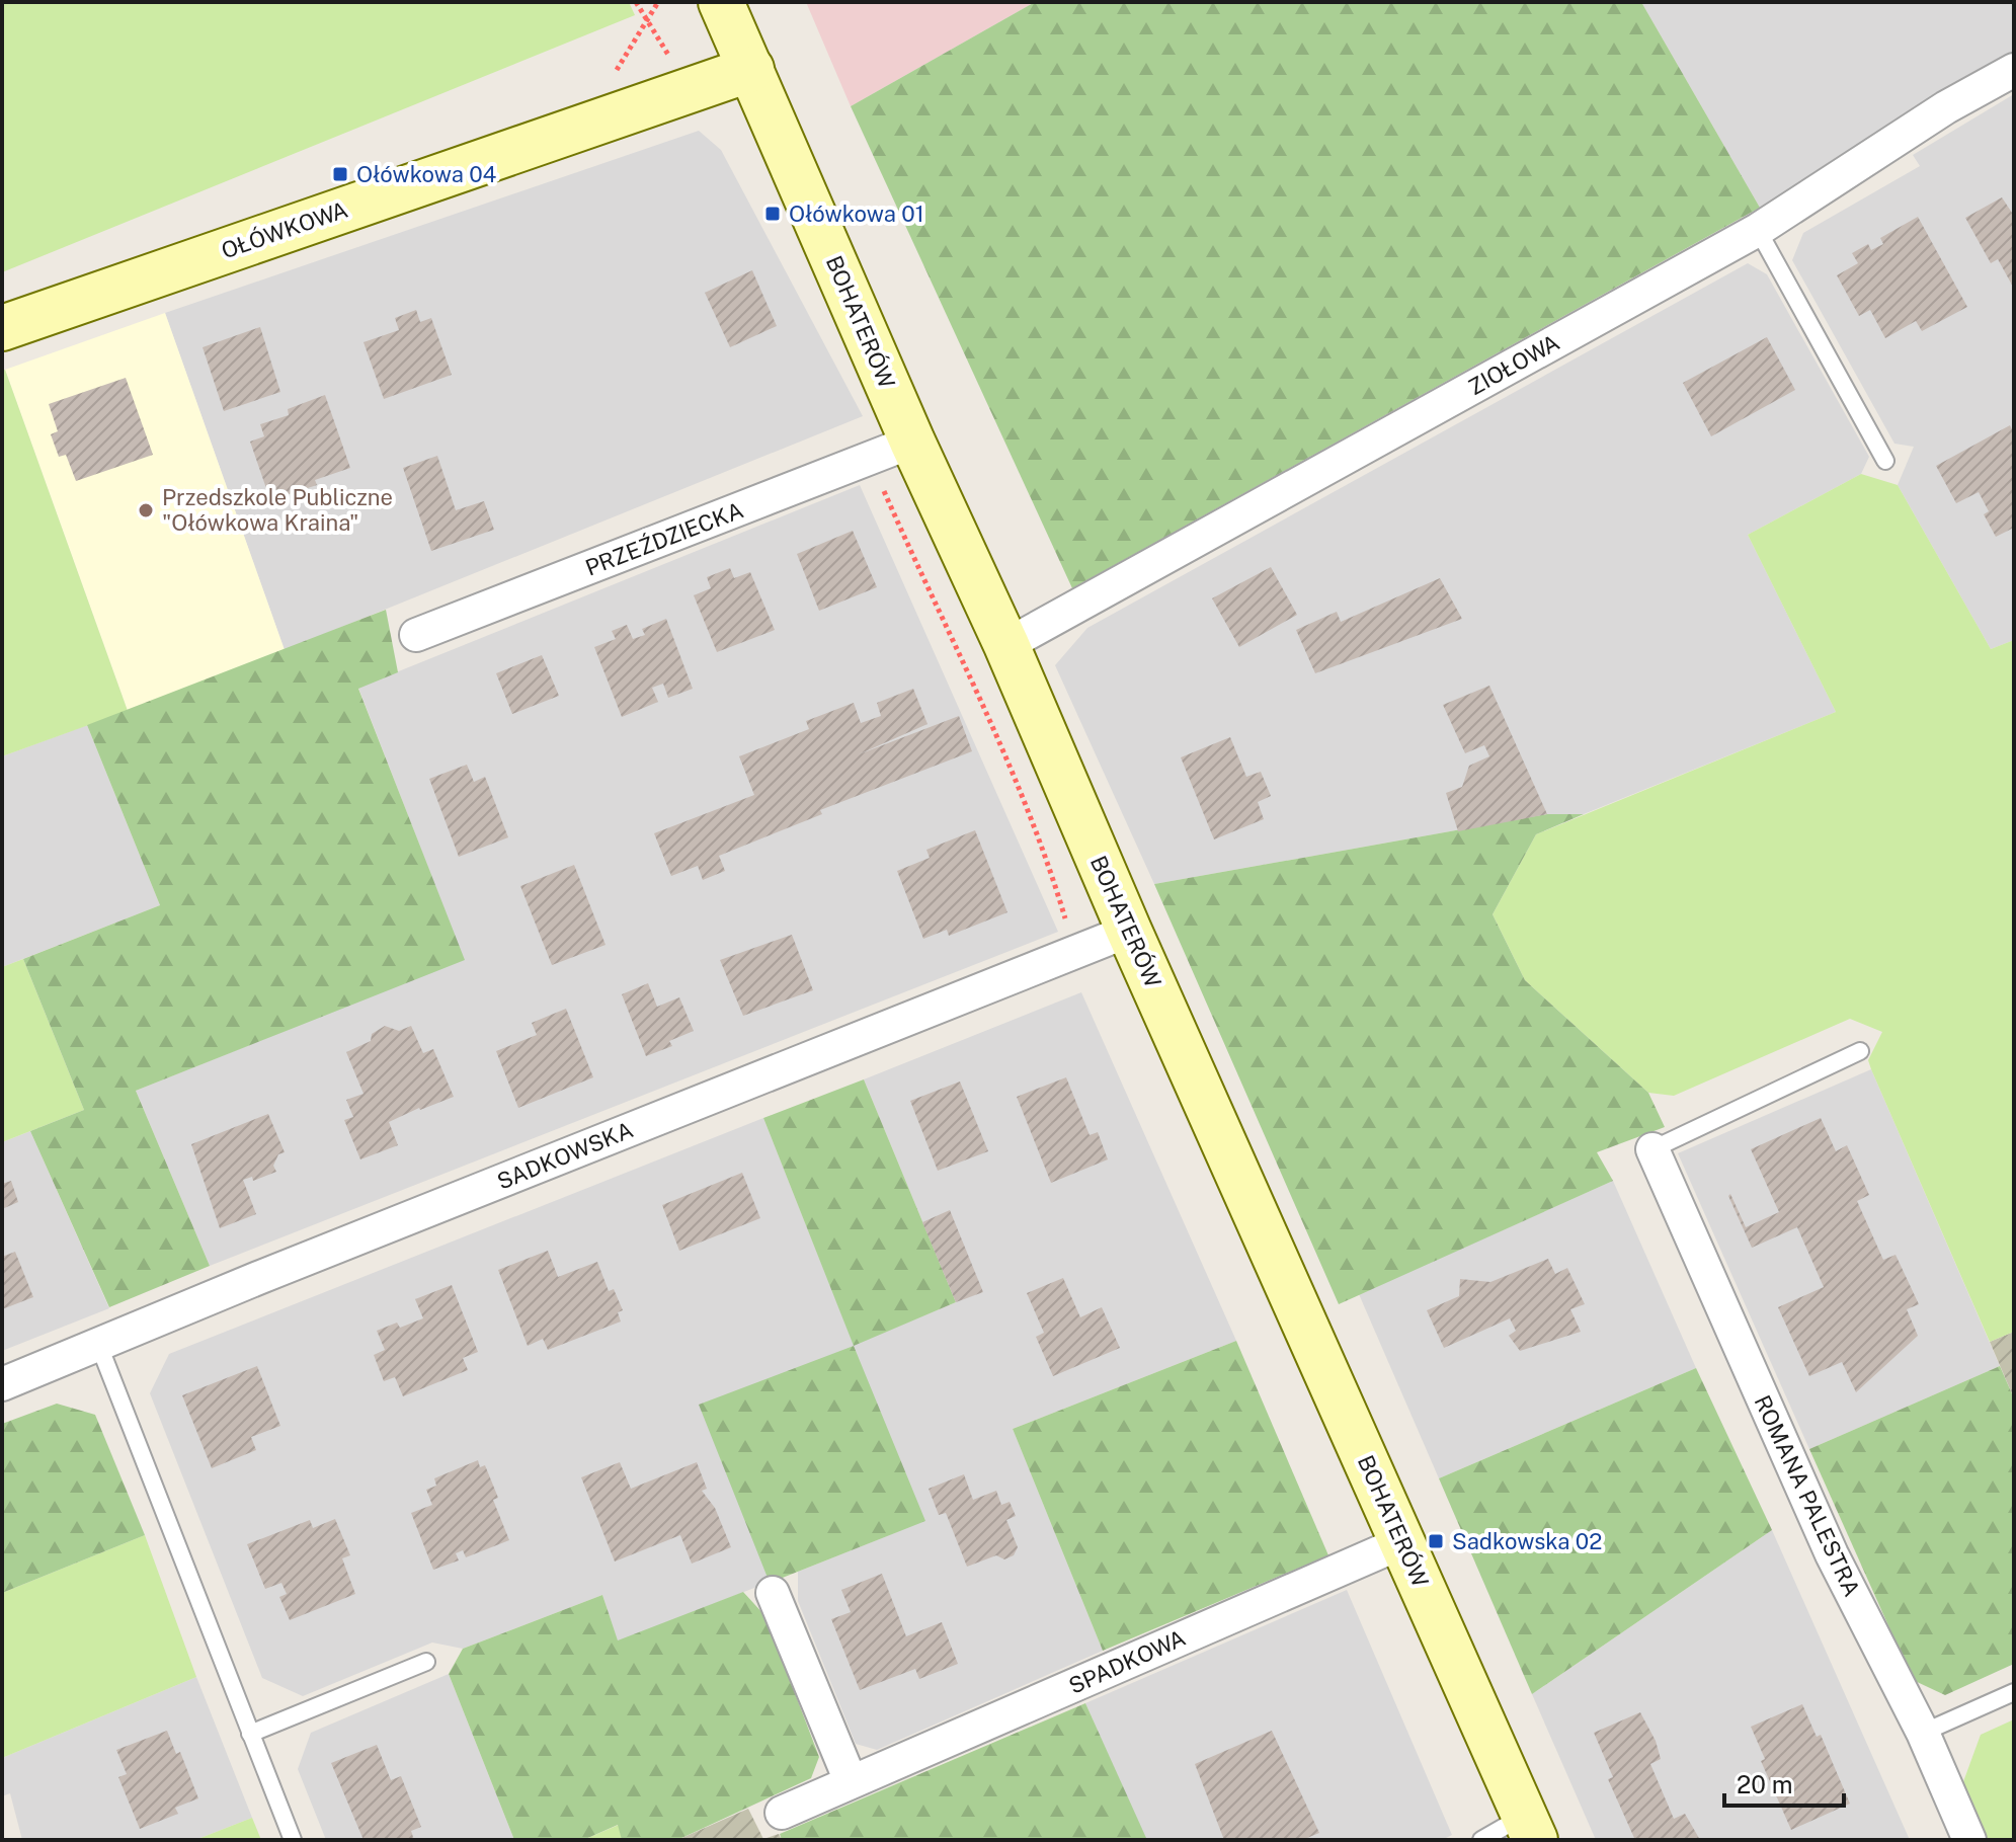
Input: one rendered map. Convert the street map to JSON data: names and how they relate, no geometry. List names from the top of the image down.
{
  "streets": {
    "street": [
      "OŁÓWKOWA",
      "BOHATERÓW",
      "ZIOŁOWA",
      "PRZEŹDZIECKA",
      "SADKOWSKA",
      "ROMANA PALESTRA",
      "SPADKOWA"
    ]
  },
  "crossings": [
    ["OŁÓWKOWA", "BOHATERÓW"],
    ["BOHATERÓW", "ZIOŁOWA"],
    ["BOHATERÓW", "PRZEŹDZIECKA"],
    ["BOHATERÓW", "SADKOWSKA"],
    ["BOHATERÓW", "SPADKOWA"]
  ],
  "places": {
    "transit": ["Ołówkowa 04", "Ołówkowa 01", "Sadkowska 02"],
    "other": ["Przedszkole Publiczne \"Ołówkowa Kraina\""]
  },
  "scale_bar": "20 m"
}
